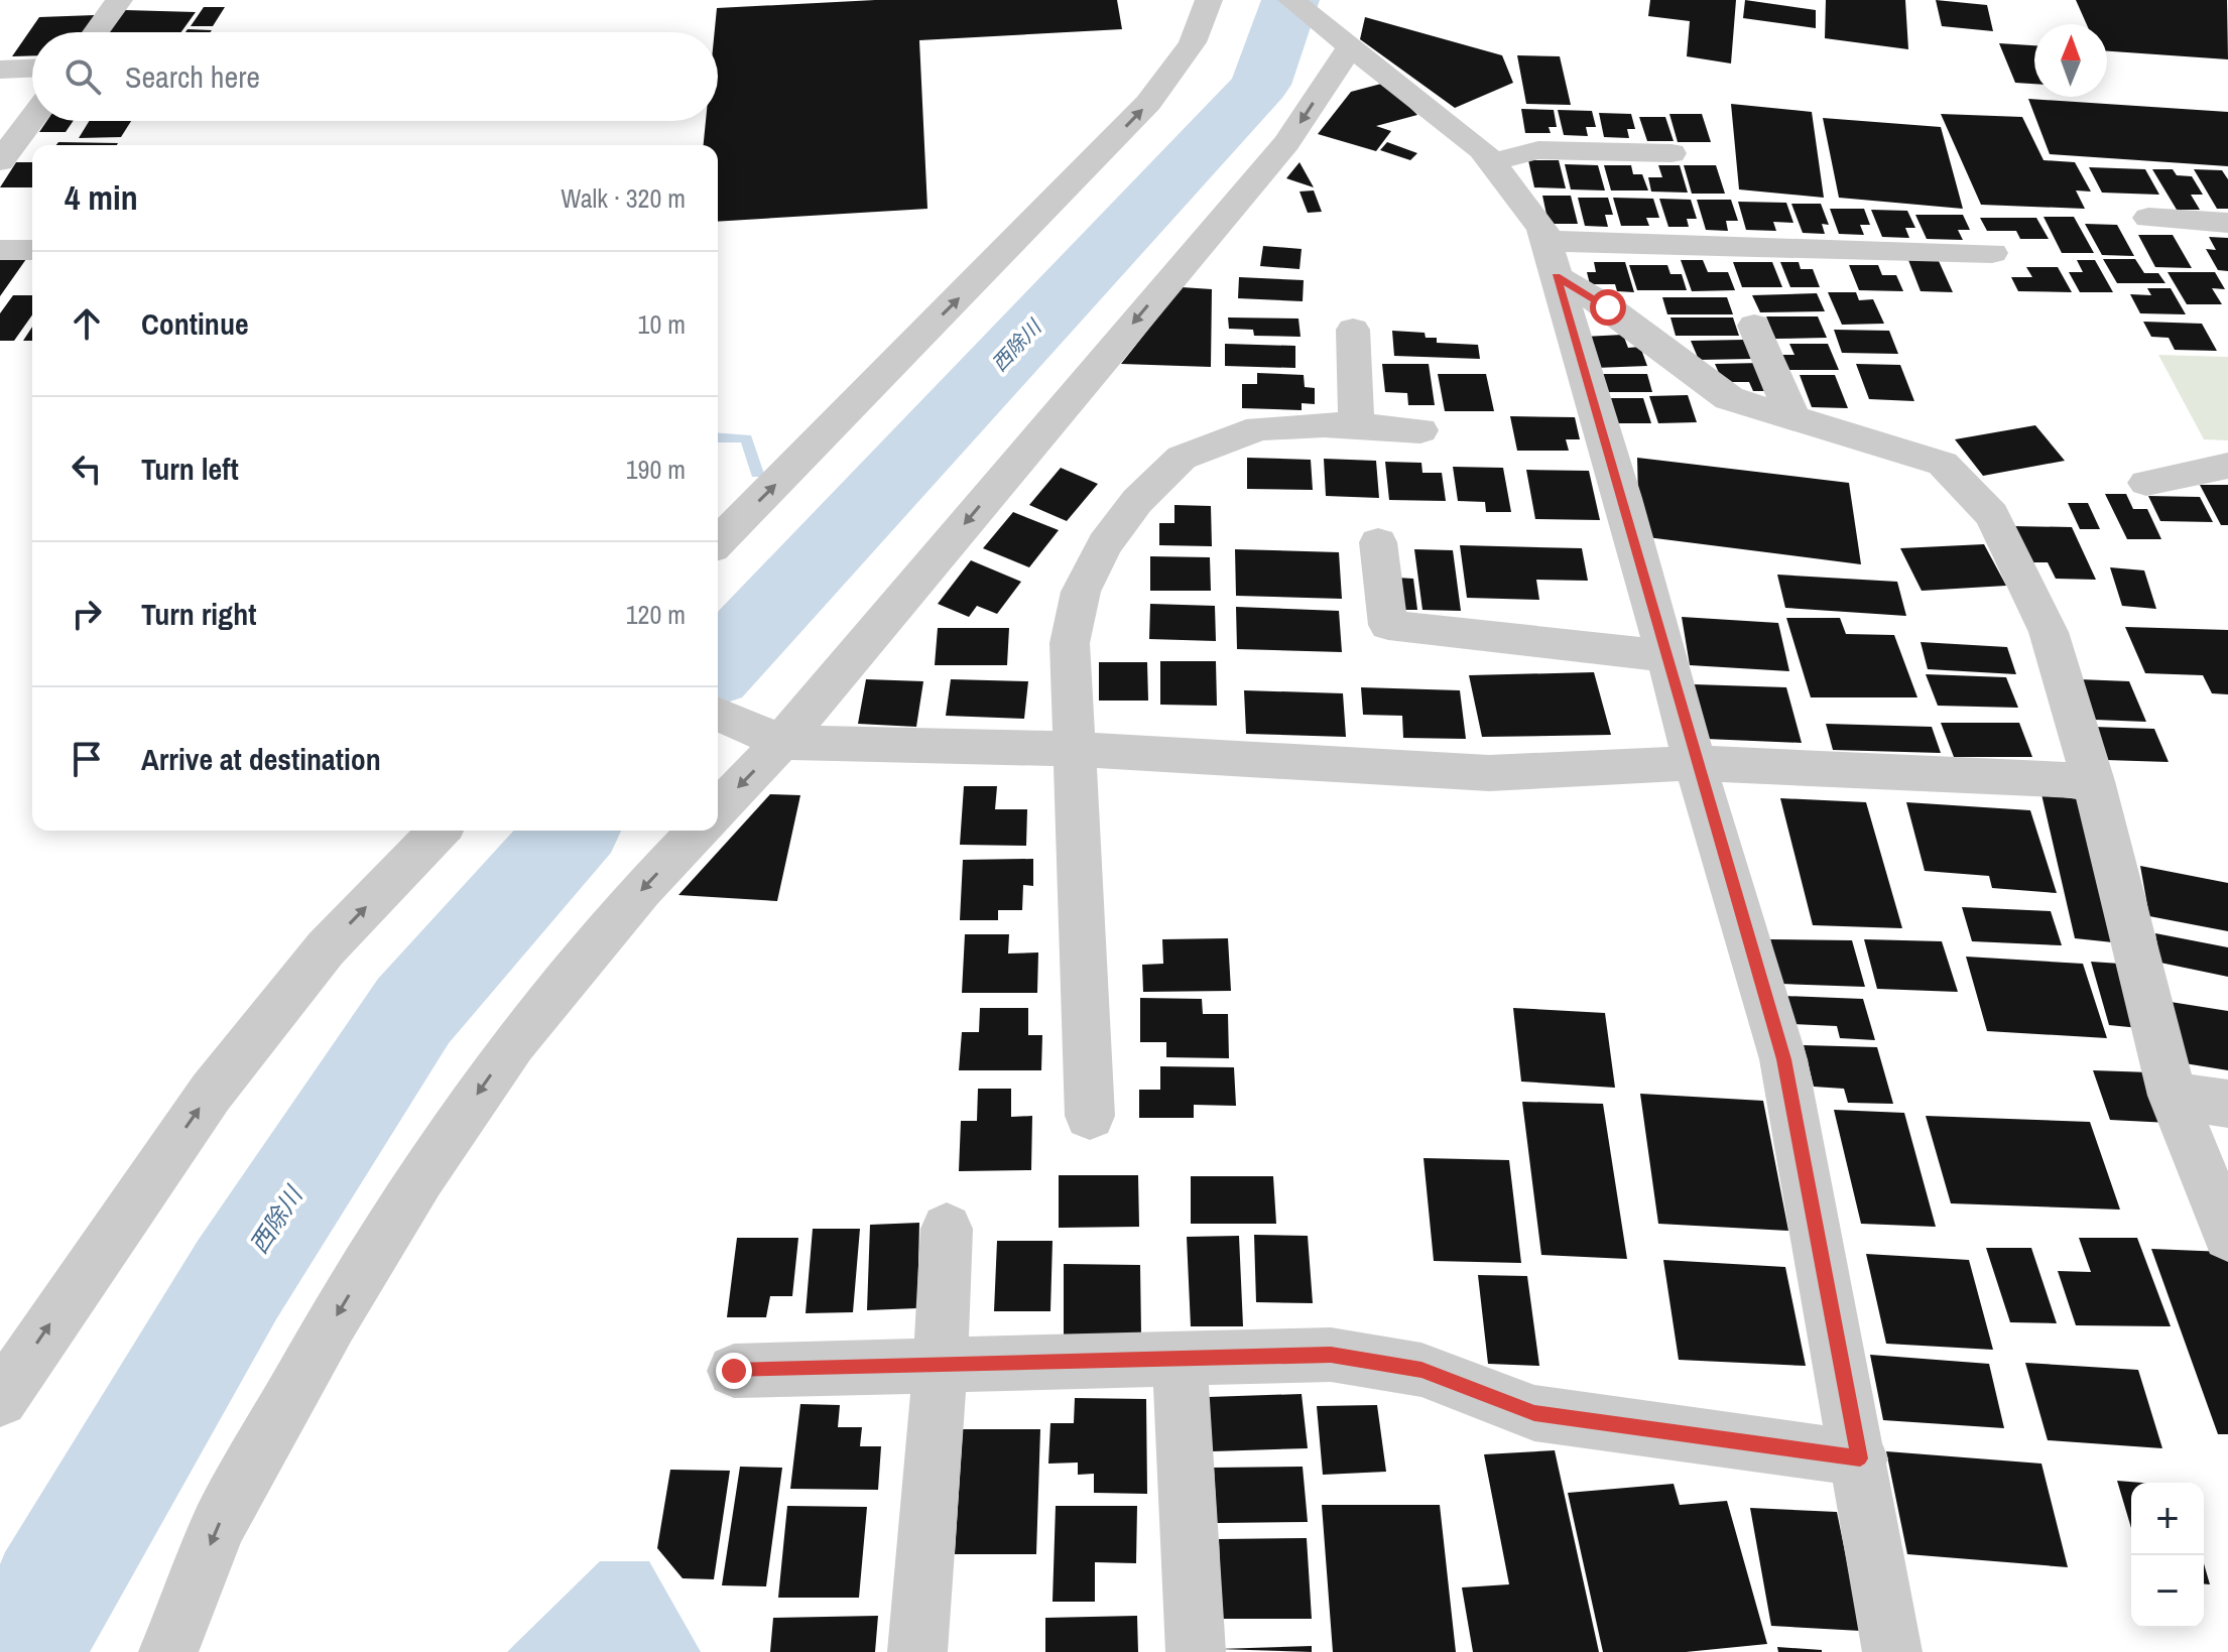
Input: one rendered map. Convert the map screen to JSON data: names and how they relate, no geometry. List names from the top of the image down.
{
  "water": ["西除川"],
  "north": "top",
  "page": {
    "search": "Search here",
    "heading": ["4 min", "Walk · 320 m"],
    "list": [
      ["Continue", "10 m"],
      ["Turn left", "190 m"],
      ["Turn right", "120 m"],
      "Arrive at destination"
    ],
    "map_buttons": ["+", "−"]
  }
}
